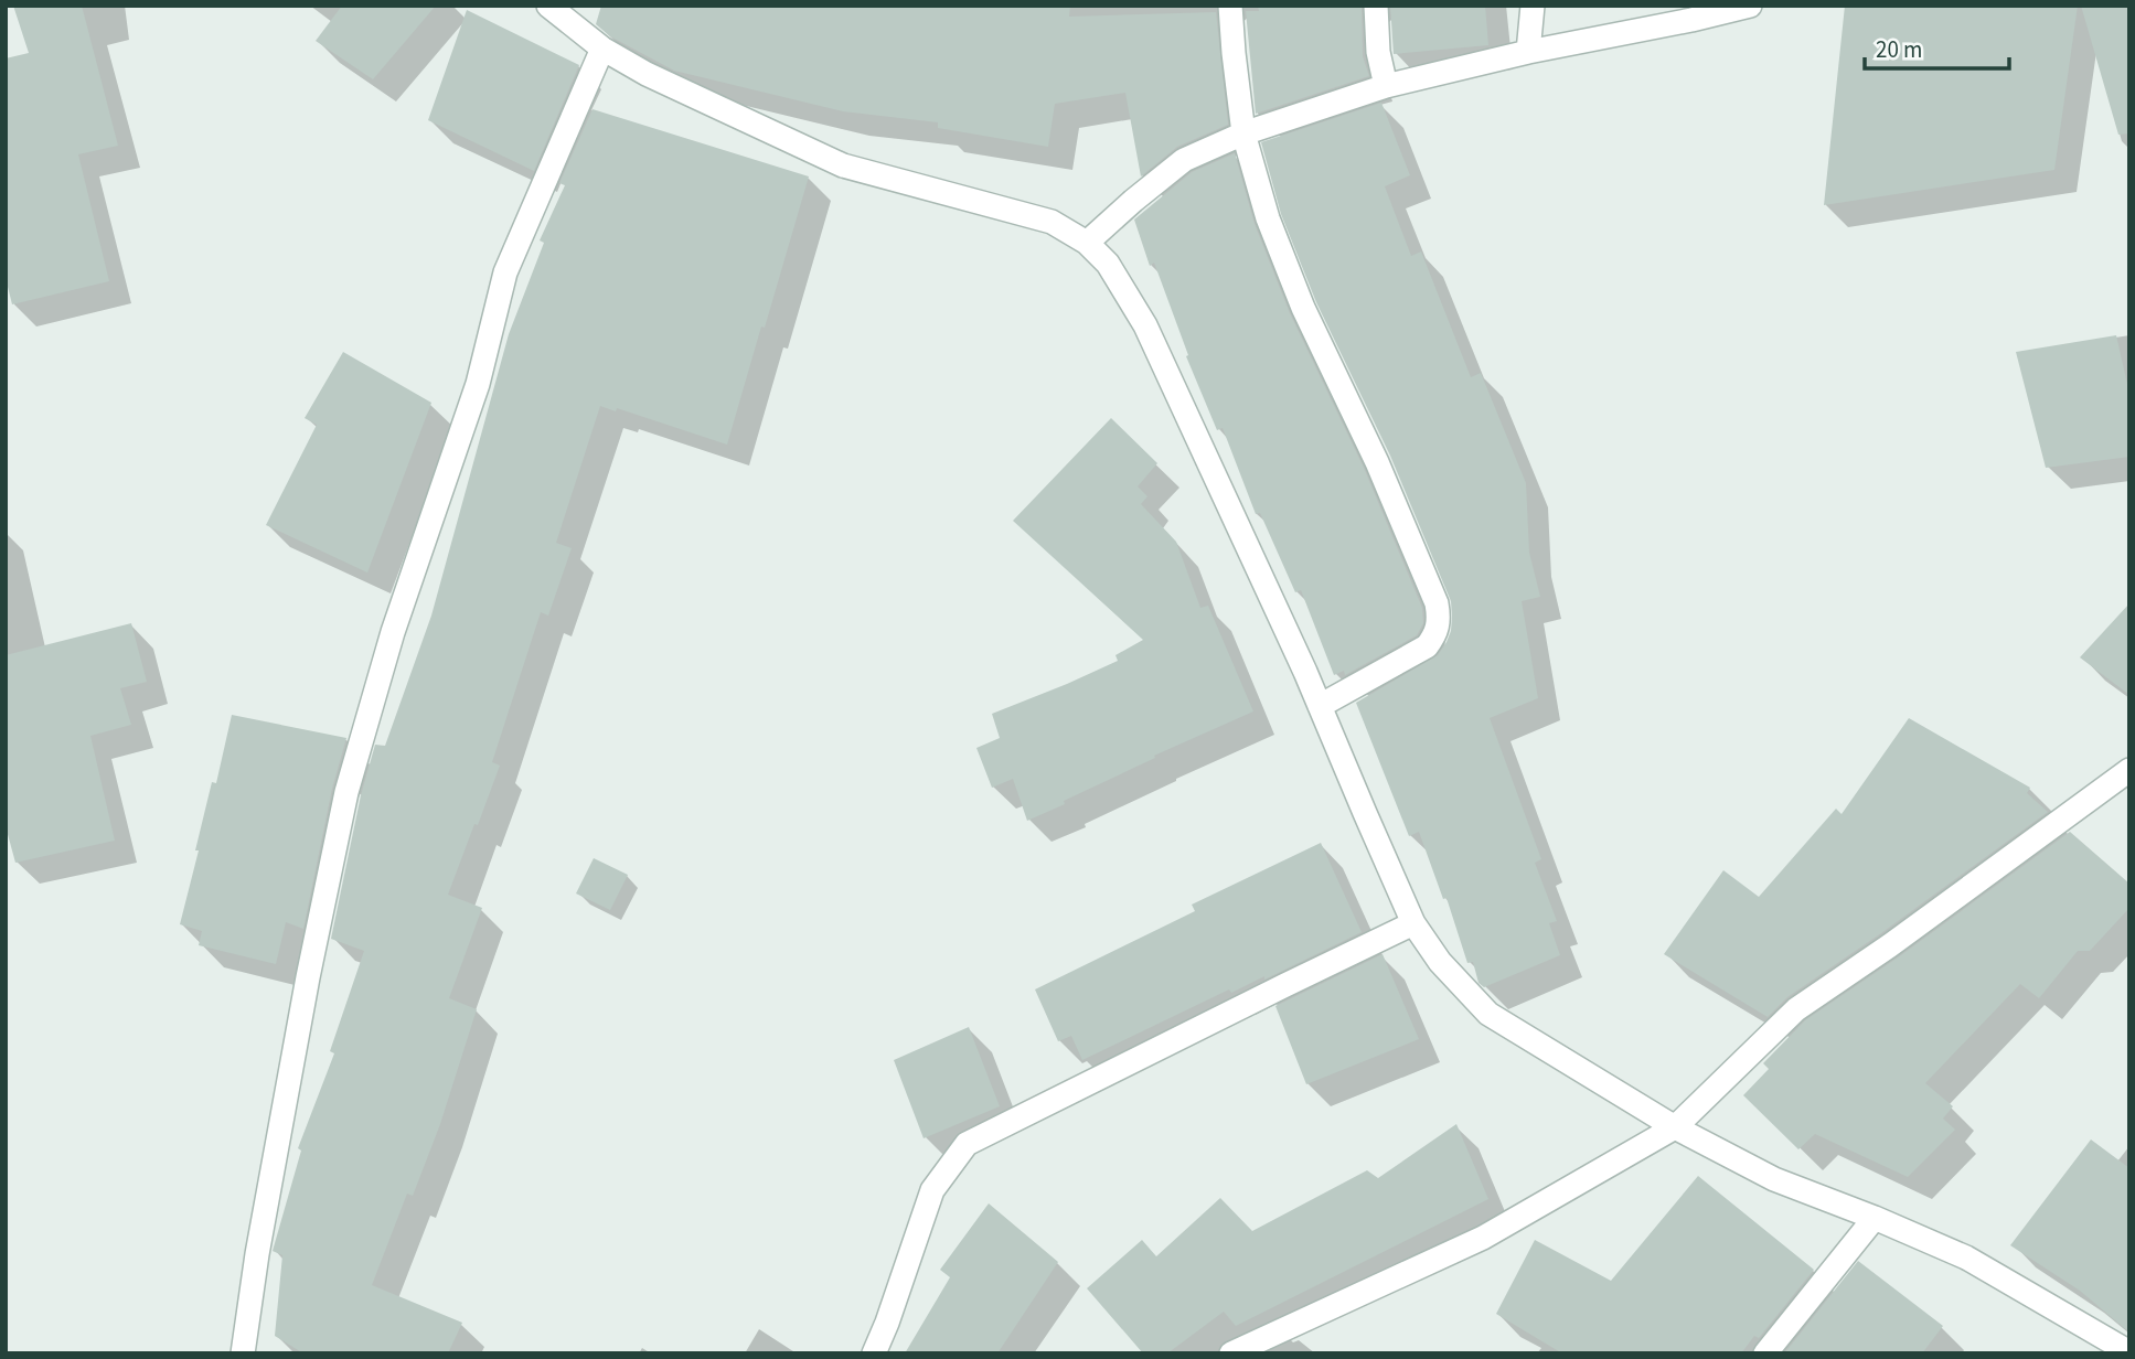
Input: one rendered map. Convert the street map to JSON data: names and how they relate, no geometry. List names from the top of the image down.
{
  "scale_bar": "20 m"
}
